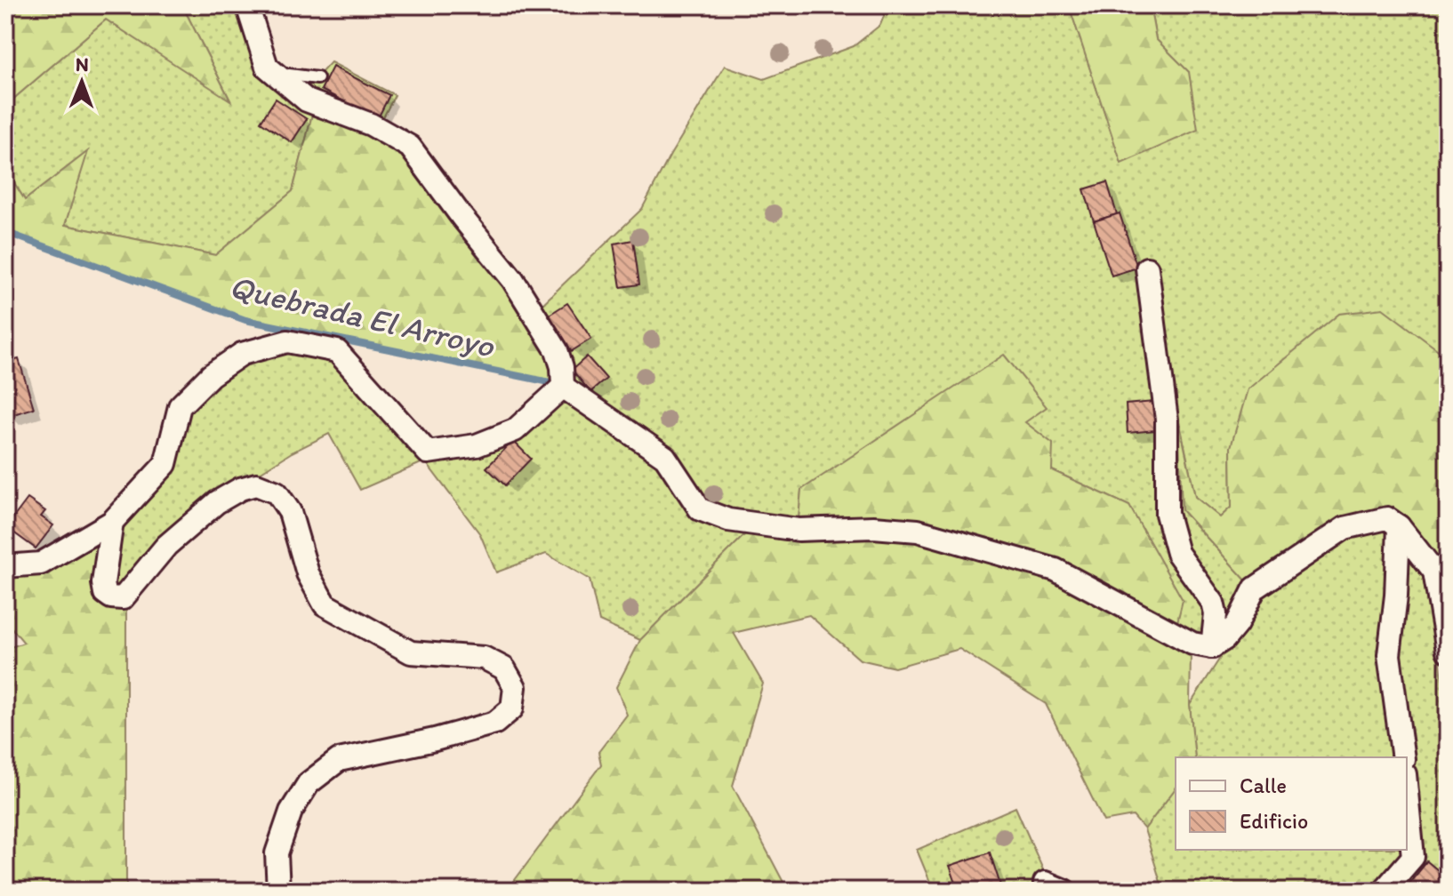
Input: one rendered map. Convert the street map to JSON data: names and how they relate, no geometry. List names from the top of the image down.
{
  "water": ["Quebrada El Arroyo"],
  "legend": ["Calle", "Edificio"],
  "north": "top"
}
